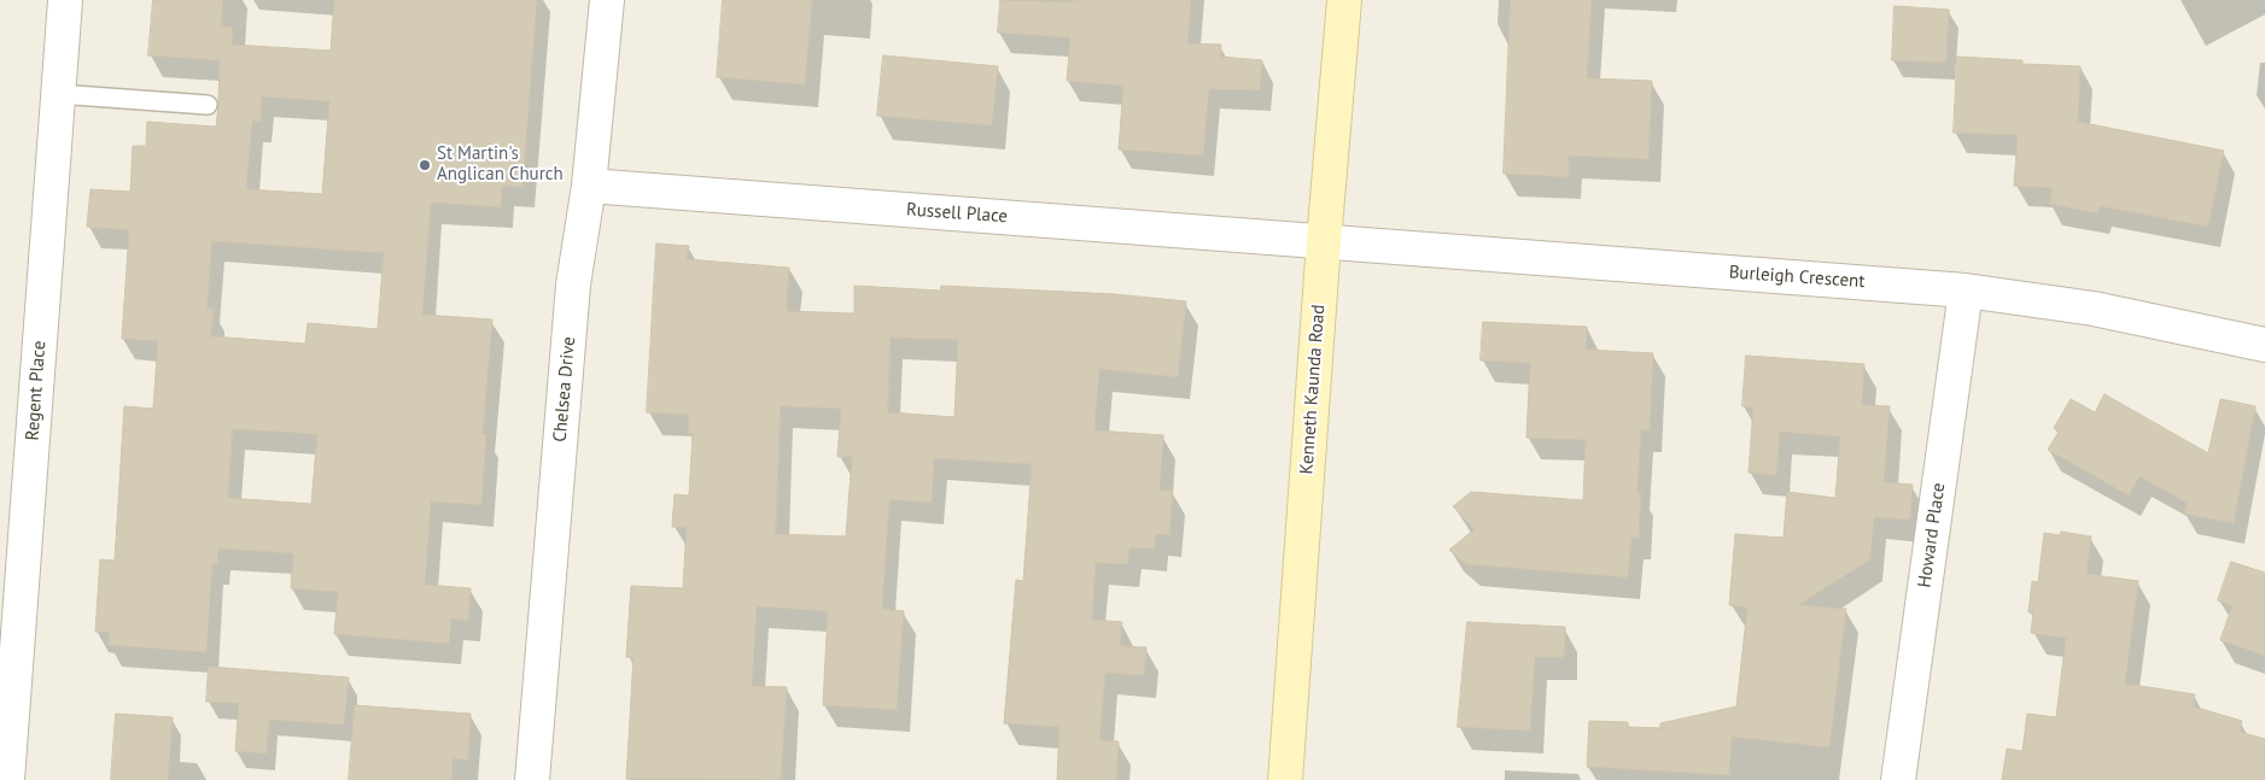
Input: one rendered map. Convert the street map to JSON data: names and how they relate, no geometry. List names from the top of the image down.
{
  "streets": {
    "main road": ["Kenneth Kaunda Road"],
    "street": [
      "Russell Place",
      "Burleigh Crescent",
      "Chelsea Drive",
      "Regent Place",
      "Howard Place"
    ]
  },
  "crossings": [
    ["Russell Place", "Burleigh Crescent"],
    ["Russell Place", "Chelsea Drive"],
    ["Russell Place", "Kenneth Kaunda Road"],
    ["Burleigh Crescent", "Kenneth Kaunda Road"],
    ["Burleigh Crescent", "Howard Place"]
  ],
  "places": ["St Martin's Anglican Church"]
}
